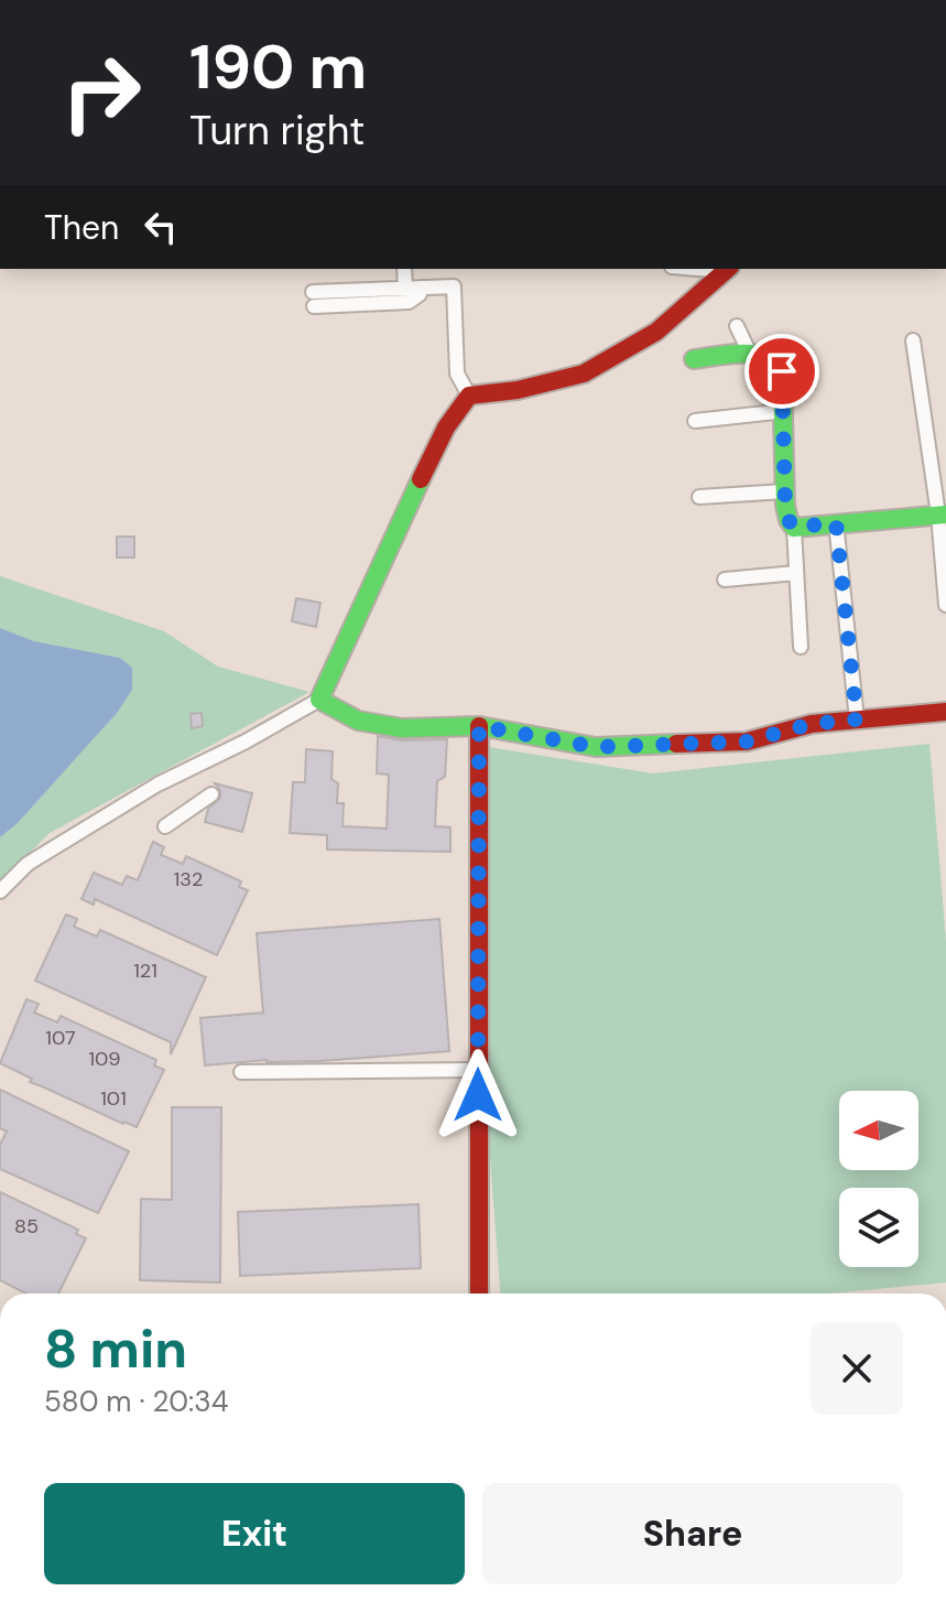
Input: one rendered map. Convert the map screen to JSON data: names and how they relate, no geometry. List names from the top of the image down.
{
  "house_numbers": [
    "132",
    "121",
    "107",
    "109",
    "101",
    "85"
  ],
  "north": "left",
  "page": {
    "turn": ["190 m", "Turn right"],
    "then": "Then",
    "heading": ["8 min", "580 m · 20:34"],
    "buttons": ["Exit", "Share"]
  }
}
